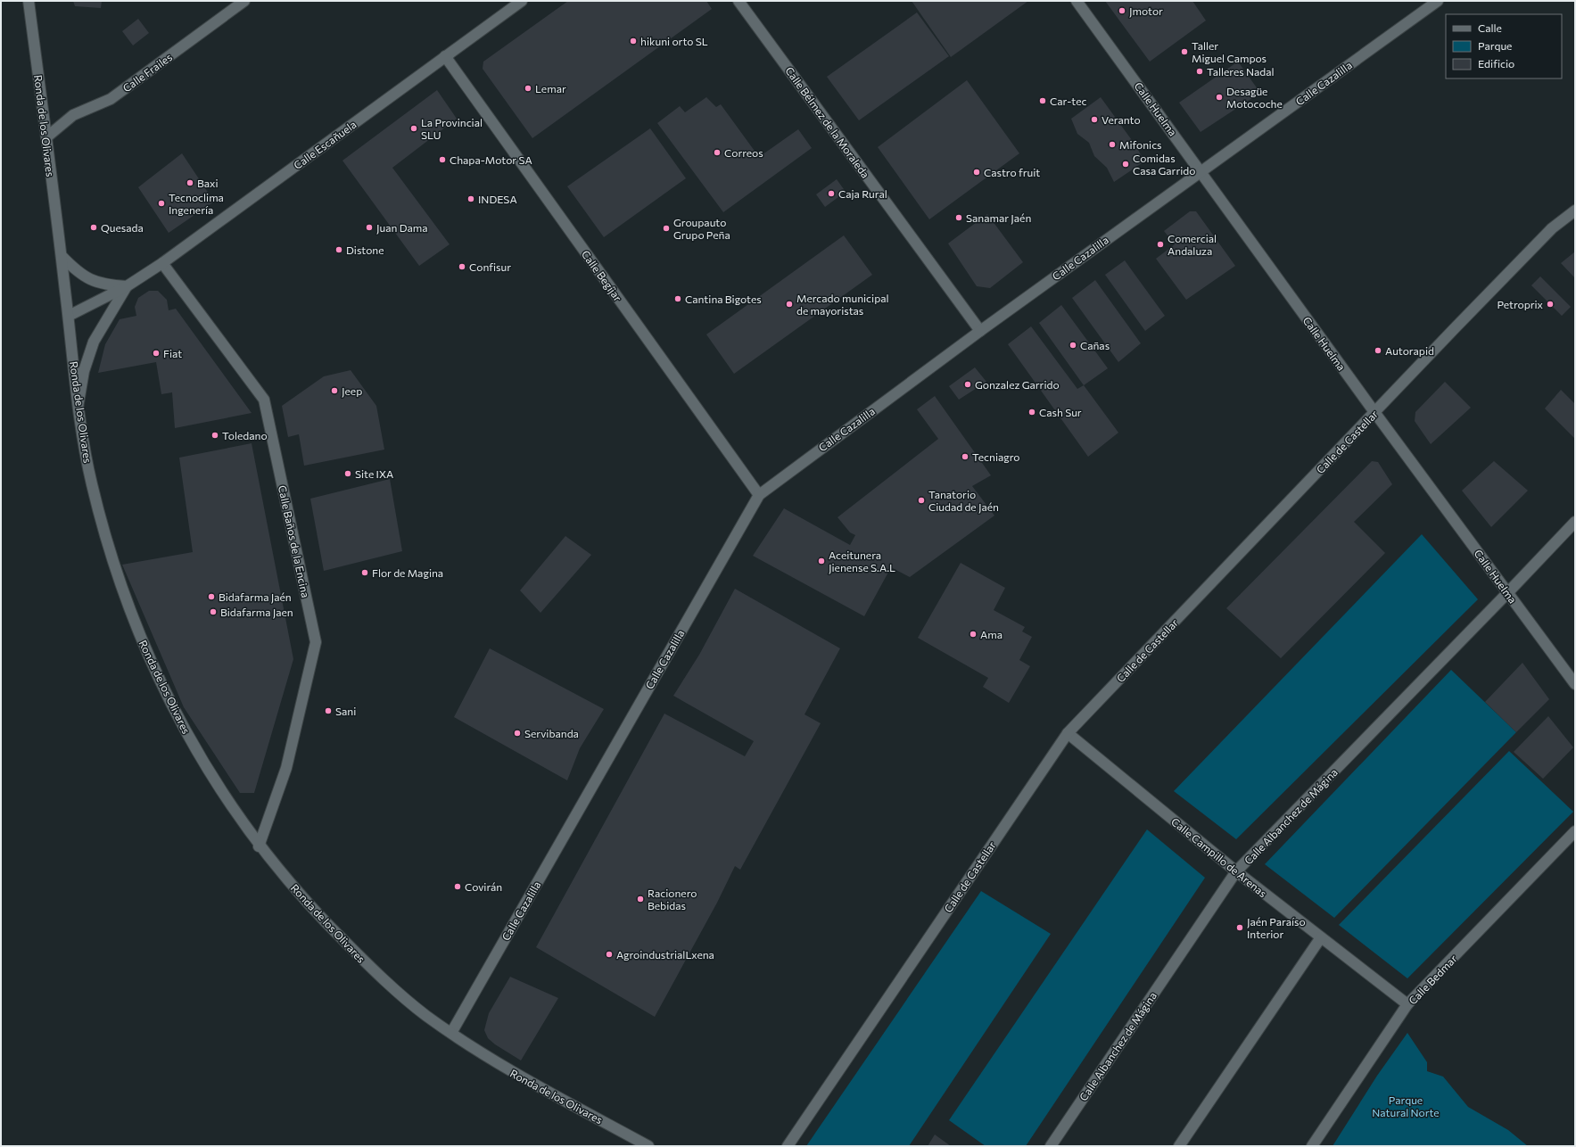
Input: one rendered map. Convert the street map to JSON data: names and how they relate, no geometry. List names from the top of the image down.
{
  "streets": {
    "street": [
      "Calle Frailes",
      "Calle Cazalilla",
      "Calle Huelma",
      "Calle Bélmez de la Moraleda",
      "Ronda de los Olivares",
      "Calle Escañuela",
      "Calle Begíjar",
      "Calle de Castellar",
      "Calle Baños de la Encina",
      "Calle Albanchez de Mágina",
      "Calle Campillo de Arenas",
      "Calle Bedmar"
    ]
  },
  "crossings": [
    ["Calle Frailes", "Ronda de los Olivares"],
    ["Calle Cazalilla", "Calle Huelma"],
    ["Calle Cazalilla", "Calle Bélmez de la Moraleda"],
    ["Calle Cazalilla", "Ronda de los Olivares"],
    ["Calle Cazalilla", "Calle Begíjar"],
    ["Calle Huelma", "Calle de Castellar"],
    ["Calle Huelma", "Calle Albanchez de Mágina"],
    ["Ronda de los Olivares", "Calle Escañuela"],
    ["Ronda de los Olivares", "Calle Baños de la Encina"],
    ["Calle Escañuela", "Calle Begíjar"],
    ["Calle Escañuela", "Calle Baños de la Encina"],
    ["Calle de Castellar", "Calle Campillo de Arenas"],
    ["Calle Albanchez de Mágina", "Calle Campillo de Arenas"],
    ["Calle Campillo de Arenas", "Calle Bedmar"]
  ],
  "parks": ["Parque Natural Norte"],
  "places": [
    "Jmotor",
    "hikuni orto SL",
    "Taller Miguel Campos",
    "Talleres Nadal",
    "Lemar",
    "Desagüe Motocoche",
    "Car-tec",
    "Veranto",
    "La Provincial SLU",
    "Mifonics",
    "Correos",
    "Chapa-Motor SA",
    "Comidas Casa Garrido",
    "Castro fruit",
    "Baxi",
    "Caja Rural",
    "INDESA",
    "Tecnoclima Ingenería",
    "Sanamar Jaén",
    "Quesada",
    "Juan Dama",
    "Groupauto Grupo Peña",
    "Comercial Andaluza",
    "Distone",
    "Confisur",
    "Cantina Bigotes",
    "Mercado municipal de mayoristas",
    "Petroprix",
    "Cañas",
    "Autorapid",
    "Fiat",
    "Gonzalez Garrido",
    "Jeep",
    "Cash Sur",
    "Toledano",
    "Tecniagro",
    "Site IXA",
    "Tanatorio Ciudad de Jaén",
    "Aceitunera Jienense S.A.L",
    "Flor de Magina",
    "Bidafarma Jaén",
    "Bidafarma Jaen",
    "Ama",
    "Sani",
    "Servibanda",
    "Covirán",
    "Racionero Bebidas",
    "Jaén Paraíso Interior",
    "AgroindustrialLxena"
  ],
  "legend": ["Calle", "Parque", "Edificio"]
}
